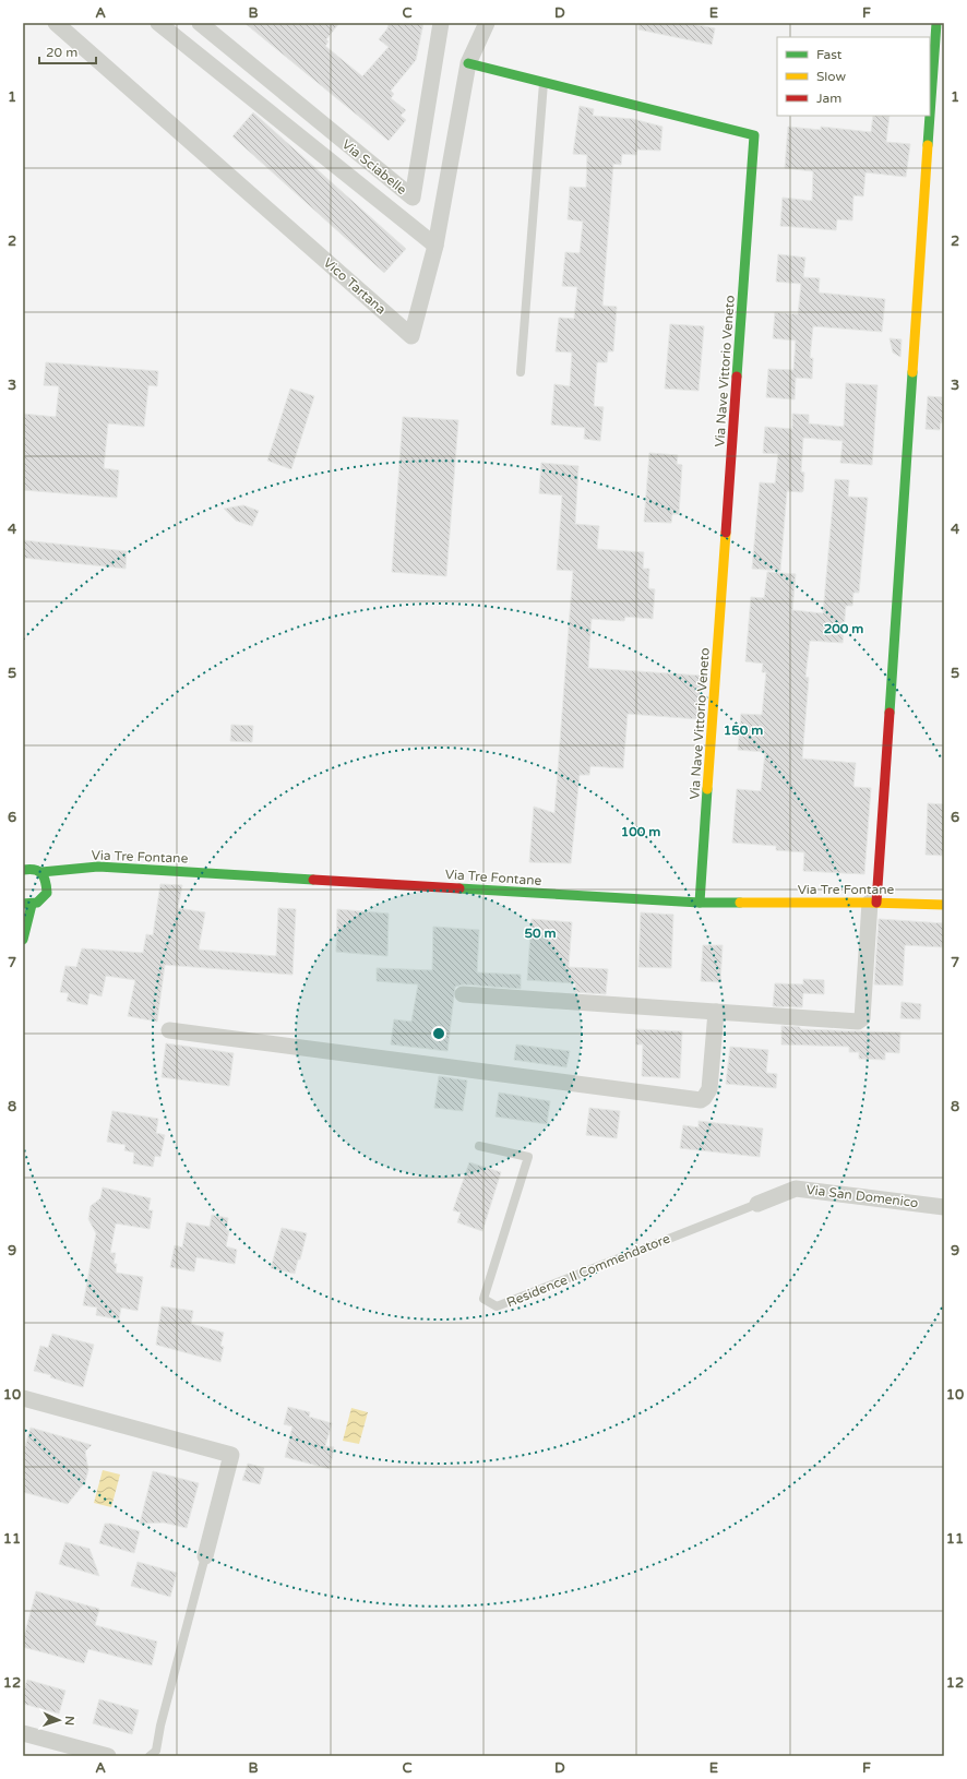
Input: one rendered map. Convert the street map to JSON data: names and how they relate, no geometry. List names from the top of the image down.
{
  "streets": {
    "street": [
      "Via Sciabelle",
      "Vico Tartana",
      "Via Nave Vittorio Veneto",
      "Via Tre Fontane",
      "Via San Domenico"
    ],
    "lane": ["Residence Il Commendatore"]
  },
  "crossings": [
    ["Via Sciabelle", "Vico Tartana"],
    ["Vico Tartana", "Via Nave Vittorio Veneto"],
    ["Via Nave Vittorio Veneto", "Via Tre Fontane"],
    ["Via San Domenico", "Residence Il Commendatore"]
  ],
  "legend": ["Fast", "Slow", "Jam"],
  "scale_bar": "20 m",
  "north": "right",
  "grid": {
    "columns": [
      "A",
      "B",
      "C",
      "D",
      "E",
      "F"
    ],
    "rows": [
      "1",
      "2",
      "3",
      "4",
      "5",
      "6",
      "7",
      "8",
      "9",
      "10",
      "11",
      "12"
    ]
  },
  "rings": [
    "200 m",
    "150 m",
    "100 m",
    "50 m"
  ]
}
